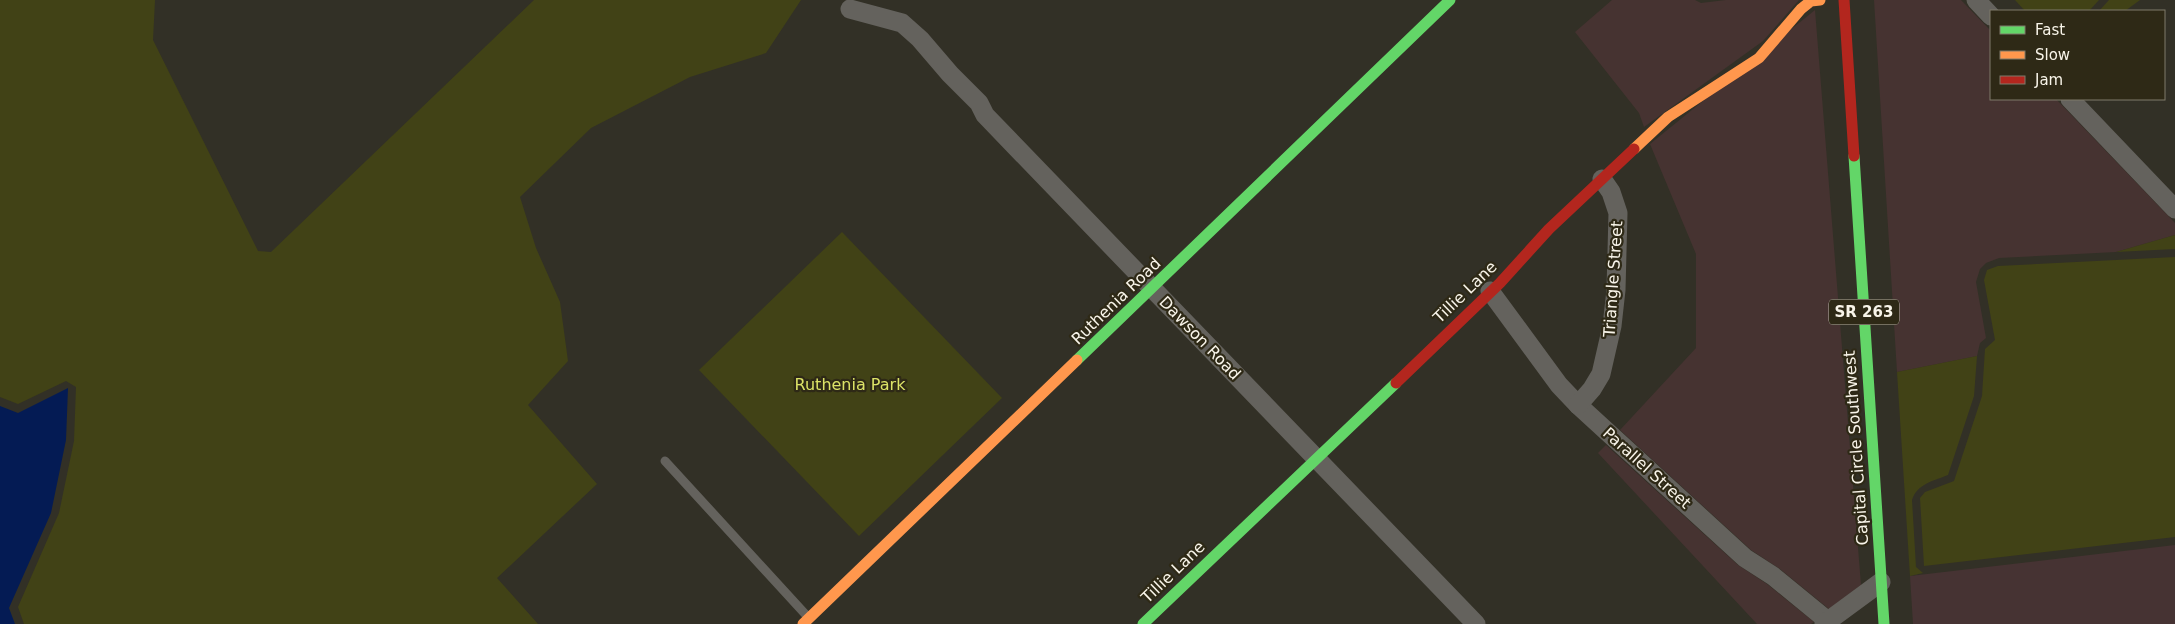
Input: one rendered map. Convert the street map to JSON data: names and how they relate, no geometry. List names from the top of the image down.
{
  "streets": {
    "street": [
      "Triangle Street",
      "Tillie Lane",
      "Ruthenia Road",
      "SR 263",
      "Dawson Road",
      "Capital Circle Southwest",
      "Parallel Street"
    ]
  },
  "crossings": [
    ["Triangle Street", "Tillie Lane"],
    ["Triangle Street", "Parallel Street"],
    ["Tillie Lane", "Dawson Road"],
    ["Tillie Lane", "Parallel Street"],
    ["Ruthenia Road", "Dawson Road"]
  ],
  "parks": ["Ruthenia Park"],
  "legend": ["Fast", "Slow", "Jam"]
}
